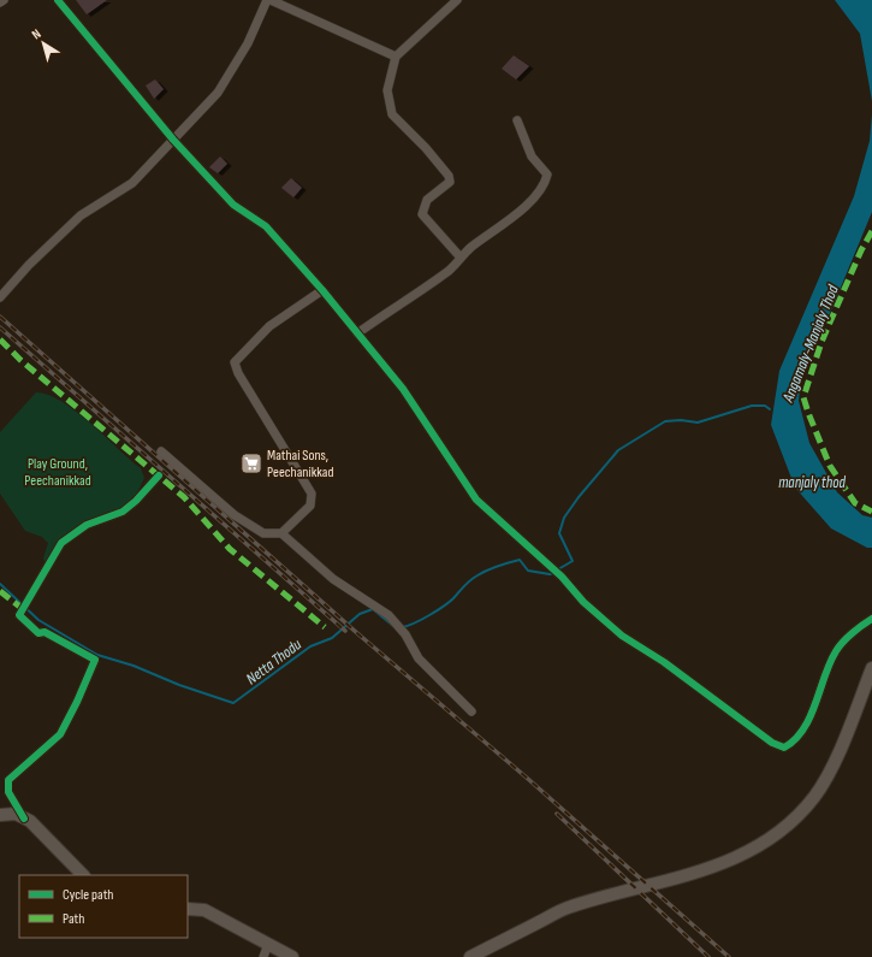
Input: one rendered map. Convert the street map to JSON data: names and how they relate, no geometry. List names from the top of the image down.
{
  "water": ["Angamaly-Manjaly Thod", "manjaly thod", "Netta Thodu"],
  "parks": ["Play Ground, Peechanikkad"],
  "places": {
    "supermarket": ["Mathai Sons, Peechanikkad"]
  },
  "legend": ["Cycle path", "Path"],
  "north": "top left"
}
